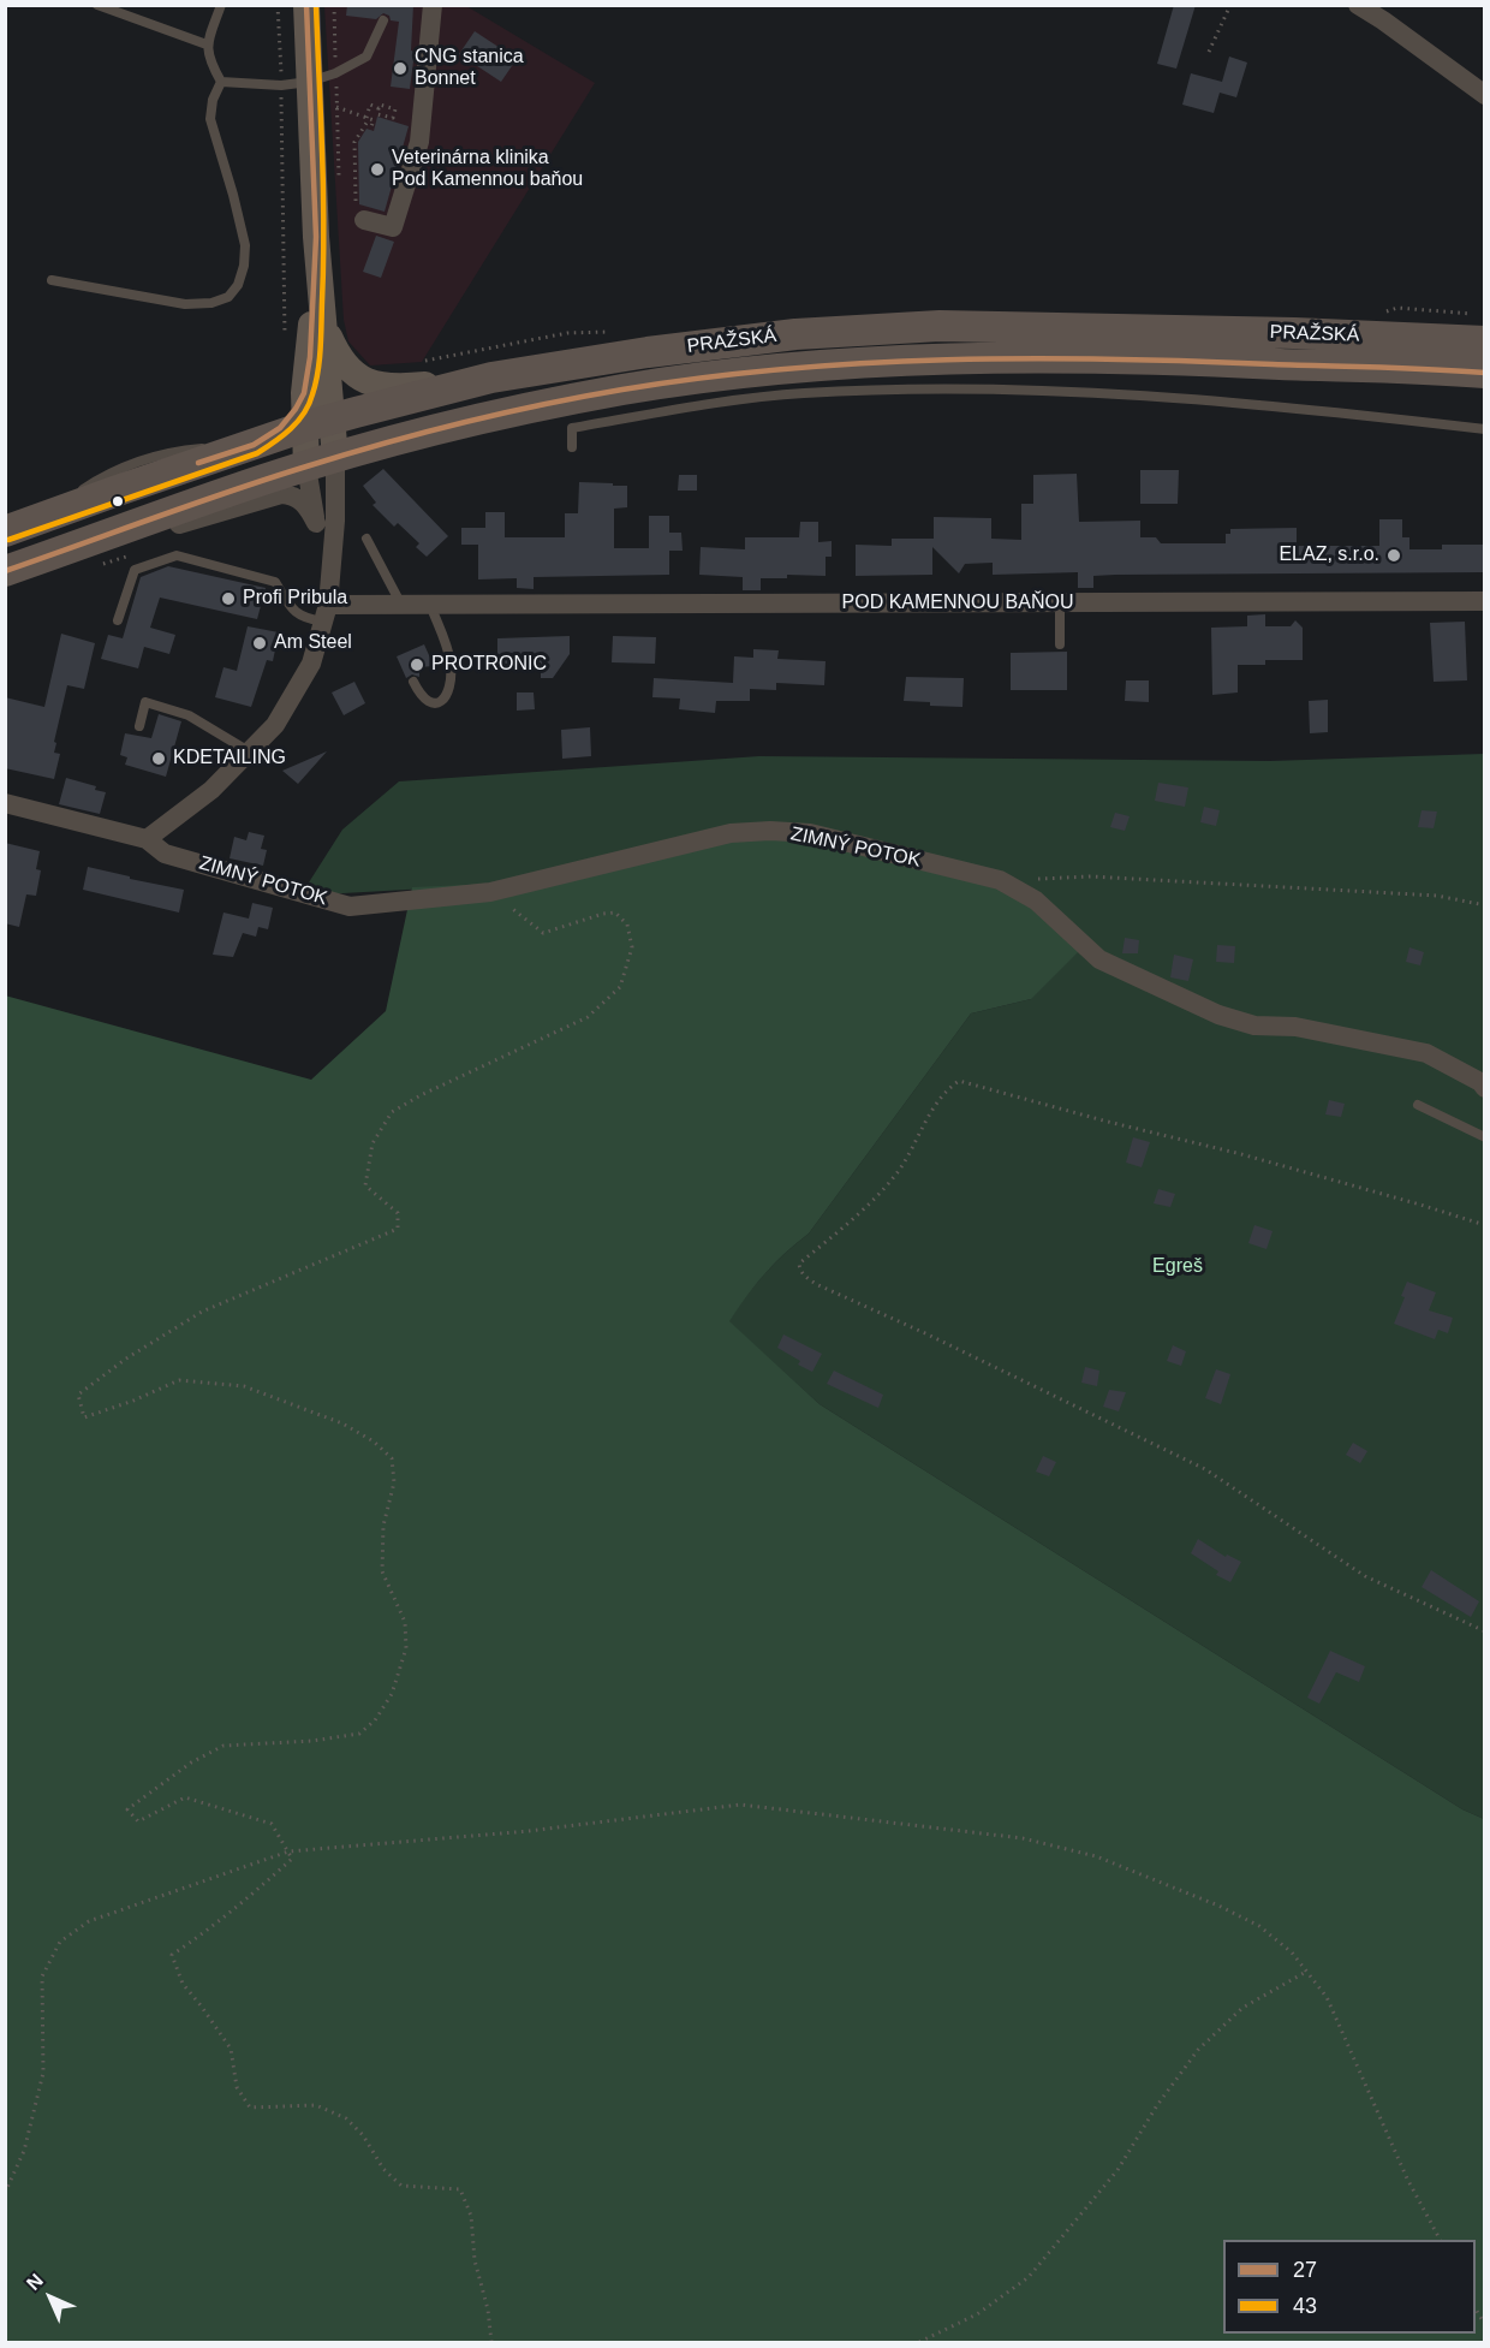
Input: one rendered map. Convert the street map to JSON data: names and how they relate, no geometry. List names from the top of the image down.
{
  "streets": {
    "main road": ["PRAŽSKÁ"],
    "street": ["POD KAMENNOU BAŇOU", "ZIMNÝ POTOK"]
  },
  "parks": ["Egreš"],
  "places": [
    "CNG stanica Bonnet",
    "Veterinárna klinika Pod Kamennou baňou",
    "ELAZ, s.r.o.",
    "Profi Pribula",
    "Am Steel",
    "PROTRONIC",
    "KDETAILING"
  ],
  "lines": ["transit line 27", "transit line 43"],
  "legend": ["27", "43"],
  "north": "top left"
}
